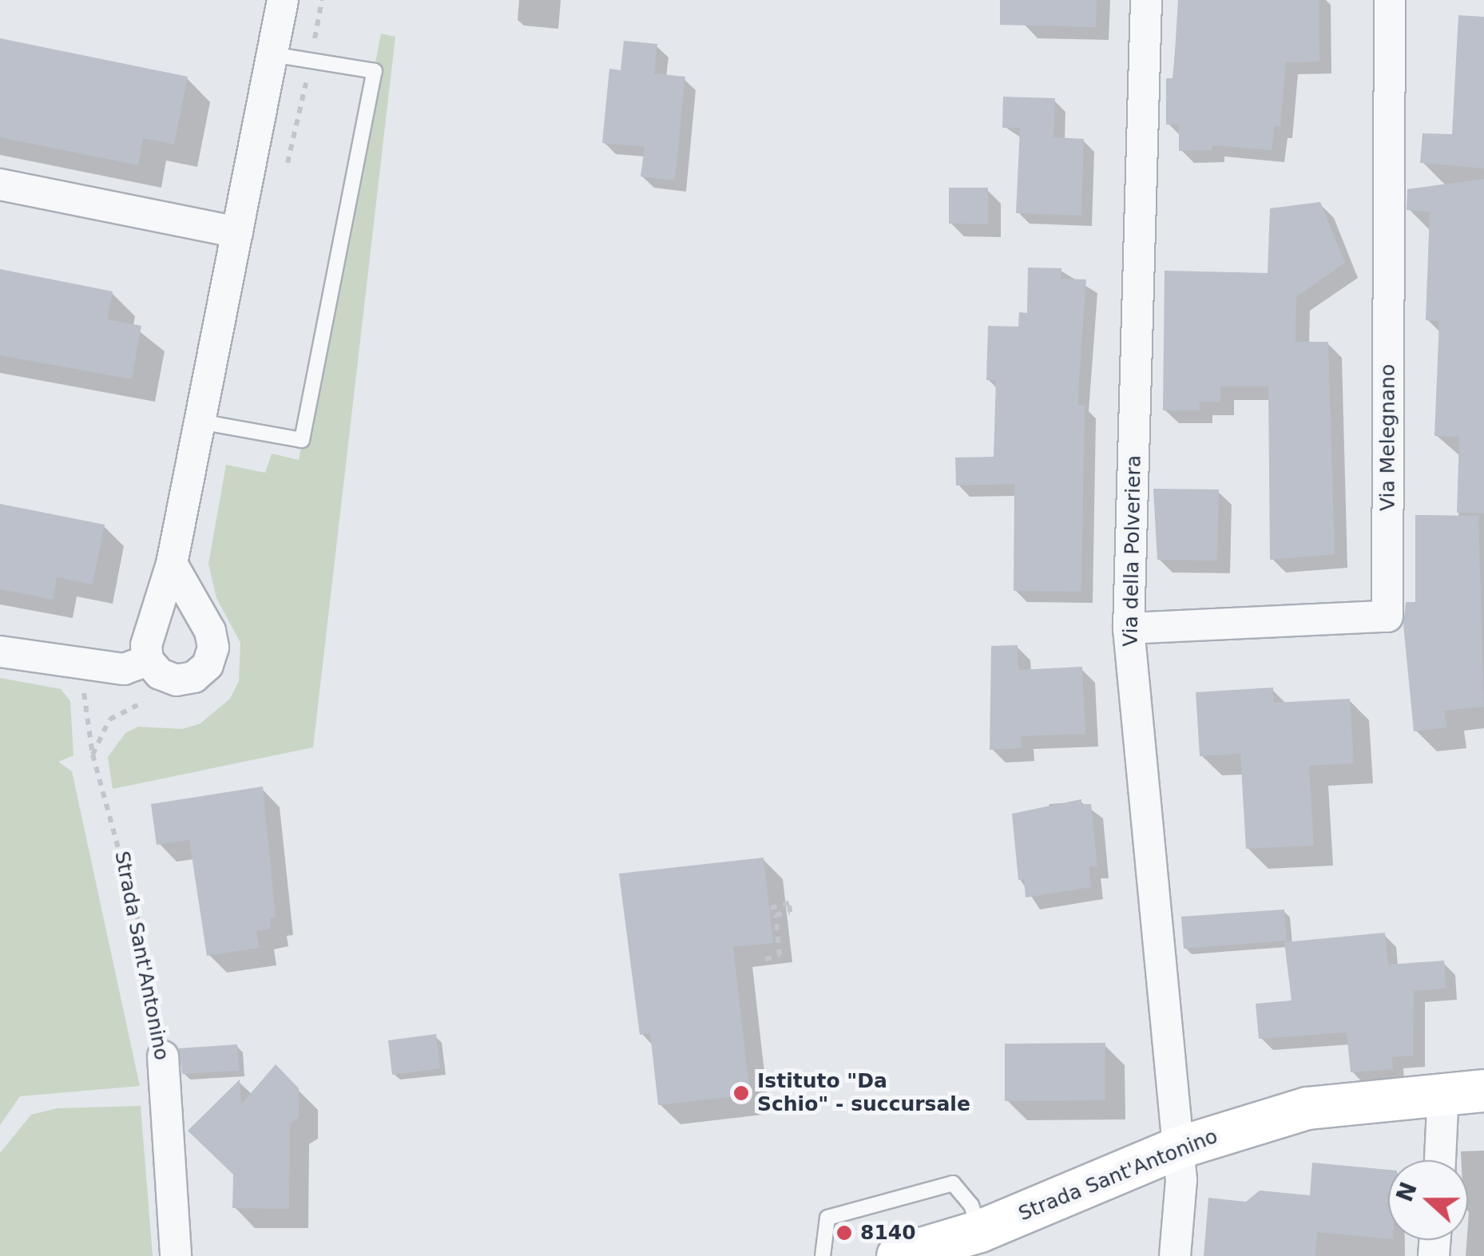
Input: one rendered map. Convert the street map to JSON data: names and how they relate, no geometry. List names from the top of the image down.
{
  "streets": {
    "main road": ["Strada Sant'Antonino"],
    "street": ["Via Melegnano", "Via della Polveriera"]
  },
  "crossings": [
    ["Via Melegnano", "Via della Polveriera"],
    ["Via della Polveriera", "Strada Sant'Antonino"]
  ],
  "places": ["Istituto \"Da Schio\" - succursale", "8140"],
  "north": "left"
}
